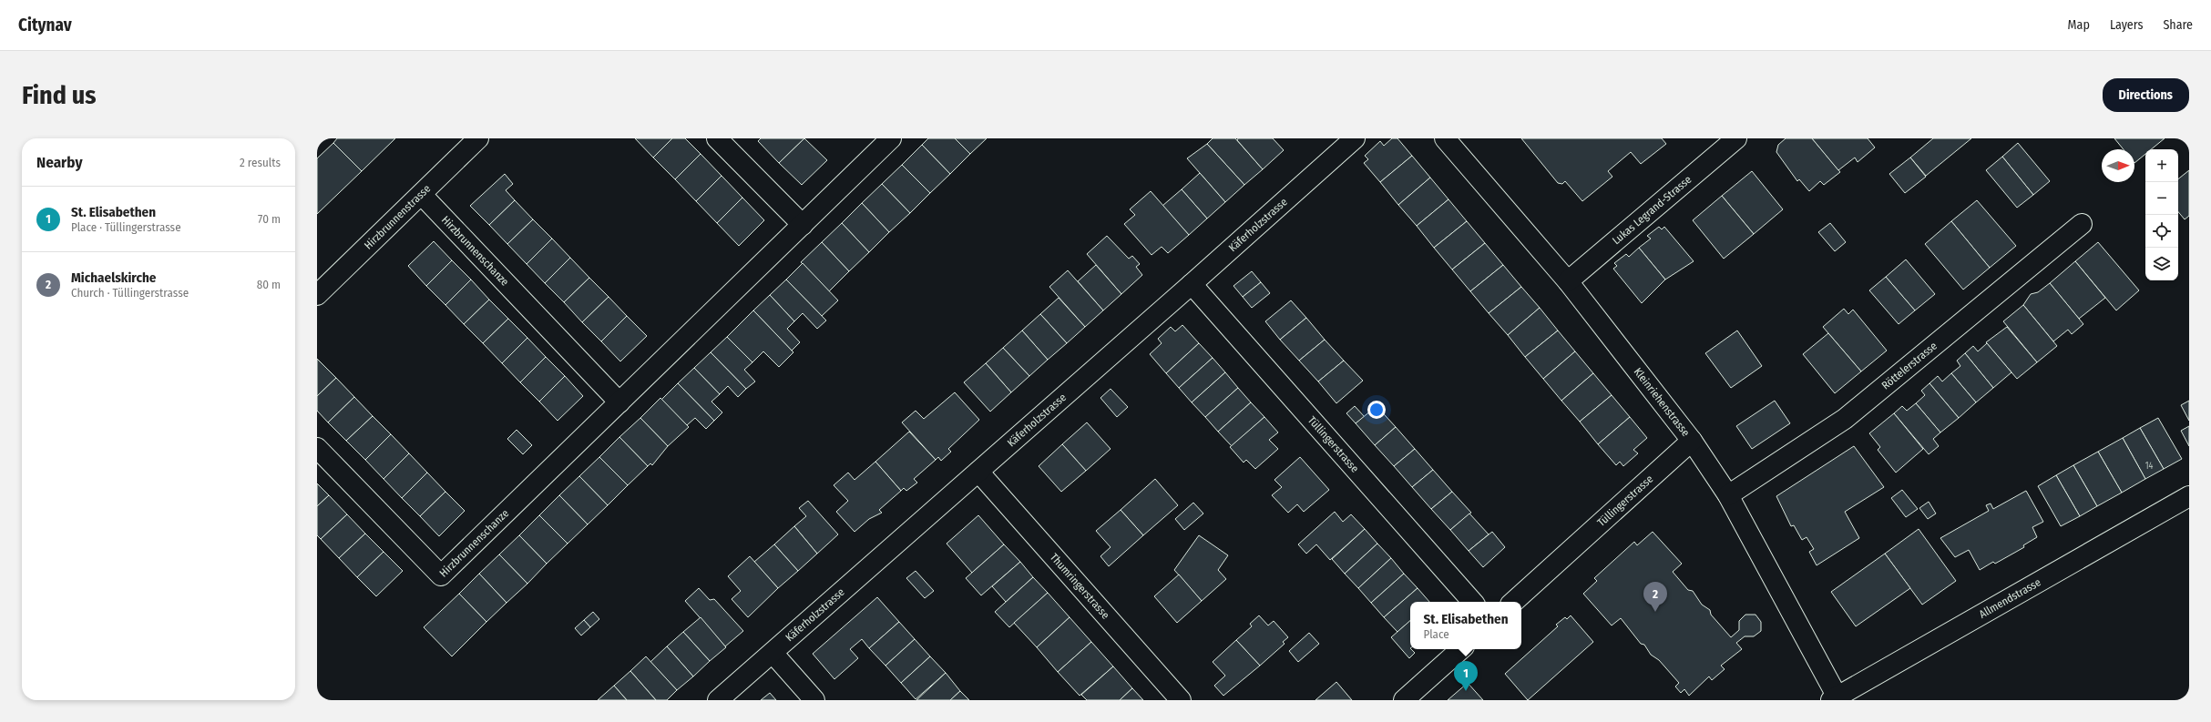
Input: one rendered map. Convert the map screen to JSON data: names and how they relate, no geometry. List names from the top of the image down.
{
  "streets": {
    "street": [
      "Lukas Legrand-Strasse",
      "Hirzbrunnenstrasse",
      "Käferholzstrasse",
      "Hirzbrunnenschanze",
      "Röttelerstrasse",
      "Kleinriehenstrasse",
      "Tüllingerstrasse",
      "Thumringerstrasse",
      "Allmendstrasse"
    ]
  },
  "crossings": [
    ["Lukas Legrand-Strasse", "Kleinriehenstrasse"],
    ["Hirzbrunnenstrasse", "Hirzbrunnenschanze"],
    ["Käferholzstrasse", "Tüllingerstrasse"],
    ["Käferholzstrasse", "Thumringerstrasse"],
    ["Röttelerstrasse", "Kleinriehenstrasse"],
    ["Kleinriehenstrasse", "Tüllingerstrasse"],
    ["Kleinriehenstrasse", "Allmendstrasse"]
  ],
  "house_numbers": ["14"],
  "north": "right",
  "page": {
    "header": "Citynav",
    "nav": ["Map", "Layers", "Share"],
    "buttons": "Directions",
    "title": "Find us",
    "heading": ["Nearby", "2 results"],
    "map_buttons": ["+", "−"],
    "list": [
      {
        "mark": "1",
        "name": "St. Elisabethen",
        "note": "Place · Tüllingerstrasse",
        "value": "70 m"
      },
      {
        "mark": "2",
        "name": "Michaelskirche",
        "note": "Church · Tüllingerstrasse",
        "value": "80 m"
      }
    ],
    "pins": ["2", "1"],
    "popup": ["St. Elisabethen", "Place"]
  }
}
